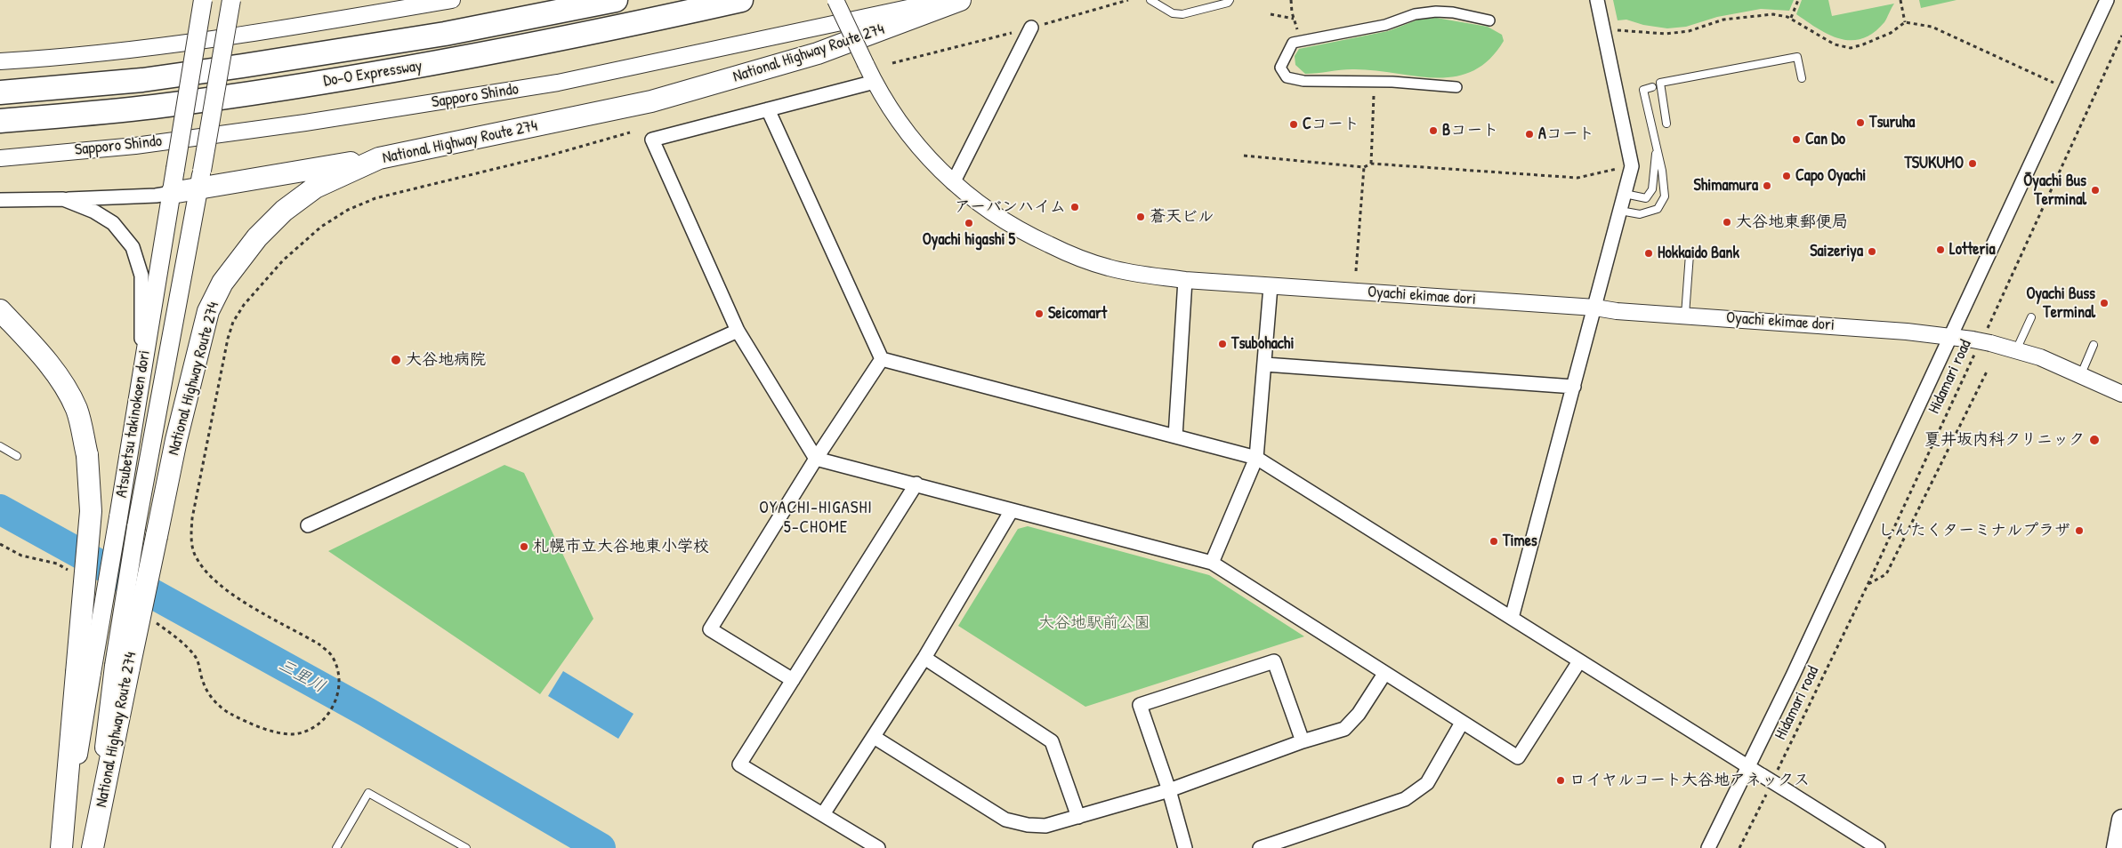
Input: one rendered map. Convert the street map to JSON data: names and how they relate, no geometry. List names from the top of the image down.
{
  "streets": {
    "highway": ["National Highway Route 274", "Do-O Expressway"],
    "main road": ["Atsubetsu takinokoen dori"],
    "street": ["Sapporo Shindo", "Oyachi ekimae dori"],
    "path": ["Hidamari road"]
  },
  "crossings": [
    ["National Highway Route 274", "Atsubetsu takinokoen dori"],
    ["Oyachi ekimae dori", "Hidamari road"]
  ],
  "districts": ["OYACHI-HIGASHI 5-CHOME"],
  "water": ["三里川"],
  "parks": ["大谷地駅前公園"],
  "places": [
    "Tsuruha",
    "Cコート",
    "Bコート",
    "Aコート",
    "Can Do",
    "TSUKUMO",
    "Capo Oyachi",
    "Shimamura",
    "Ōyachi Bus Terminal",
    "アーバンハイム",
    "蒼天ビル",
    "大谷地東郵便局",
    "Oyachi higashi 5",
    "Lotteria",
    "Saizeriya",
    "Hokkaido Bank",
    "Oyachi Buss Terminal",
    "Seicomart",
    "Tsubohachi",
    "大谷地病院",
    "夏井坂内科クリニック",
    "しんたくターミナルプラザ",
    "Times",
    "札幌市立大谷地東小学校",
    "ロイヤルコート大谷地アネックス"
  ]
}
